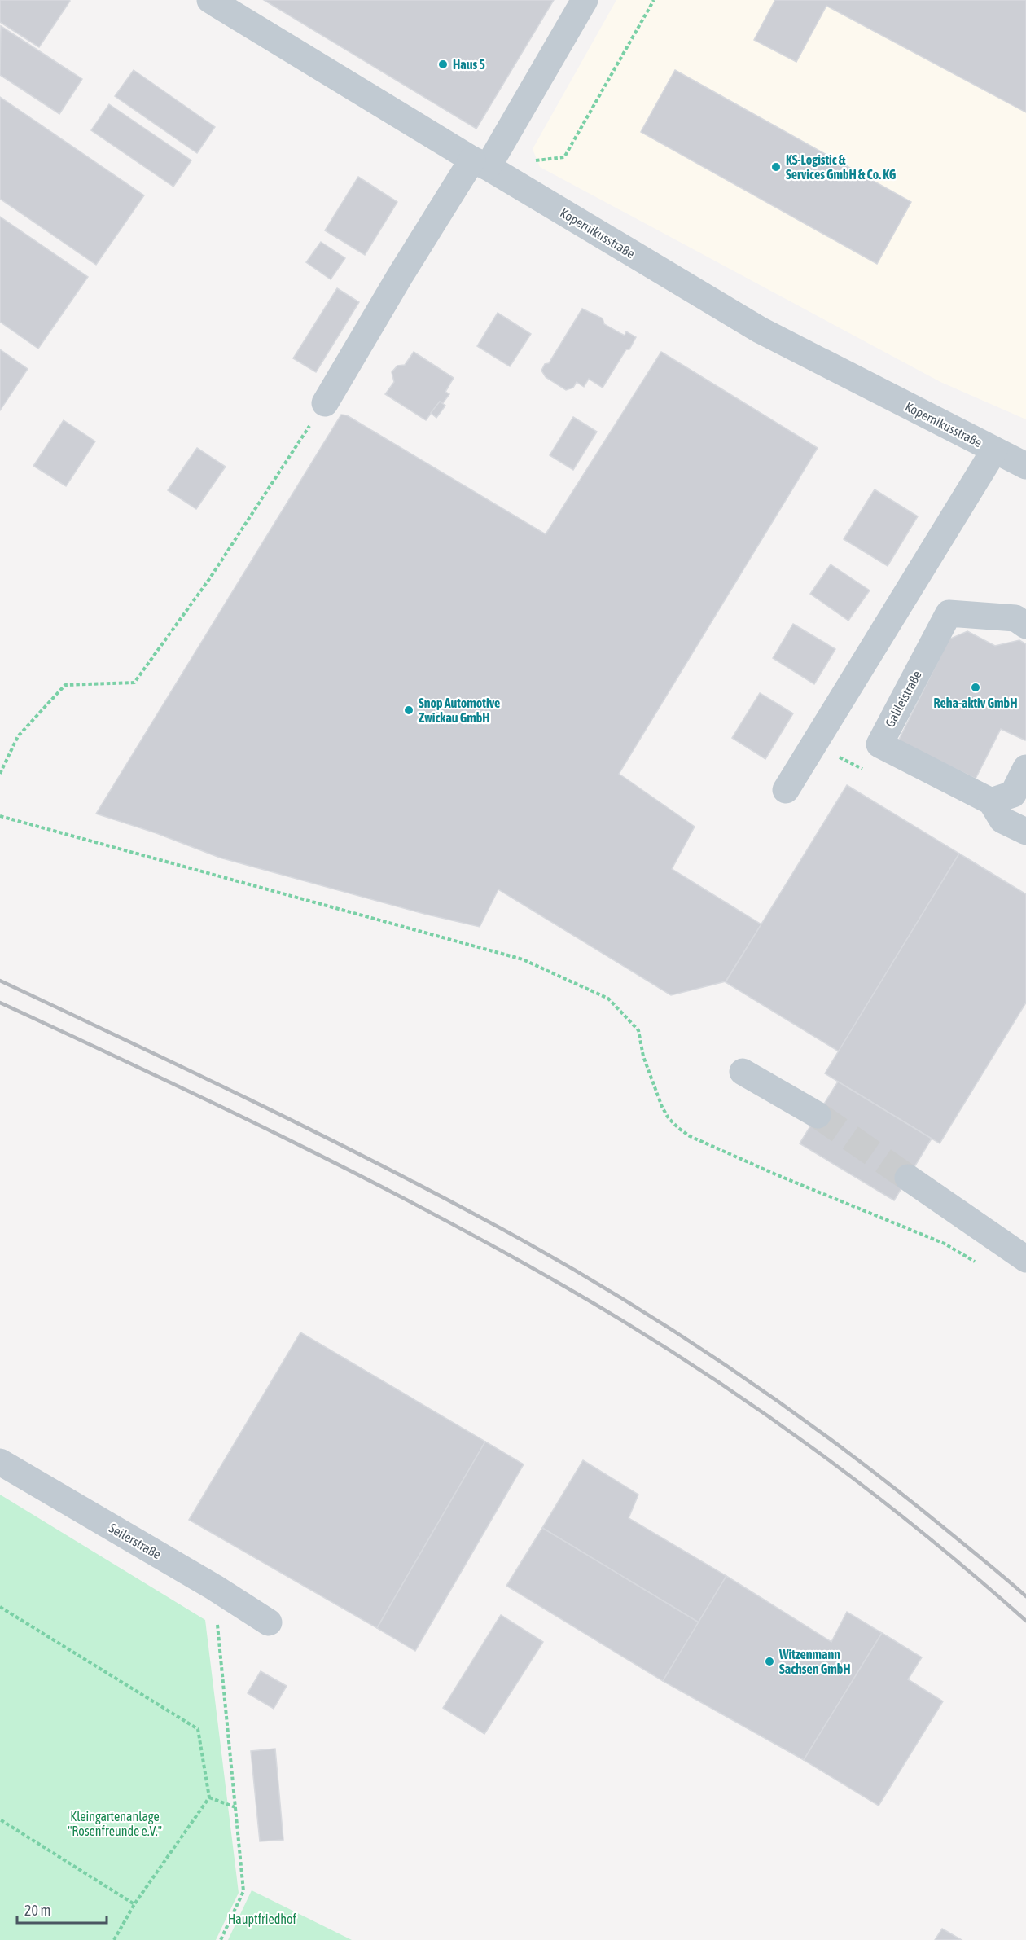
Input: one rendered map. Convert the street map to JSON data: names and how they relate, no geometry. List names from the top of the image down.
{
  "streets": {
    "street": ["Kopernikusstraße", "Galileistraße", "Seilerstraße"]
  },
  "parks": ["Kleingartenanlage \"Rosenfreunde e.V.\"", "Hauptfriedhof"],
  "places": [
    "Haus 5",
    "KS-Logistic & Services GmbH & Co. KG",
    "Reha-aktiv GmbH",
    "Snop Automotive Zwickau GmbH",
    "Witzenmann Sachsen GmbH"
  ],
  "scale_bar": "20 m"
}
